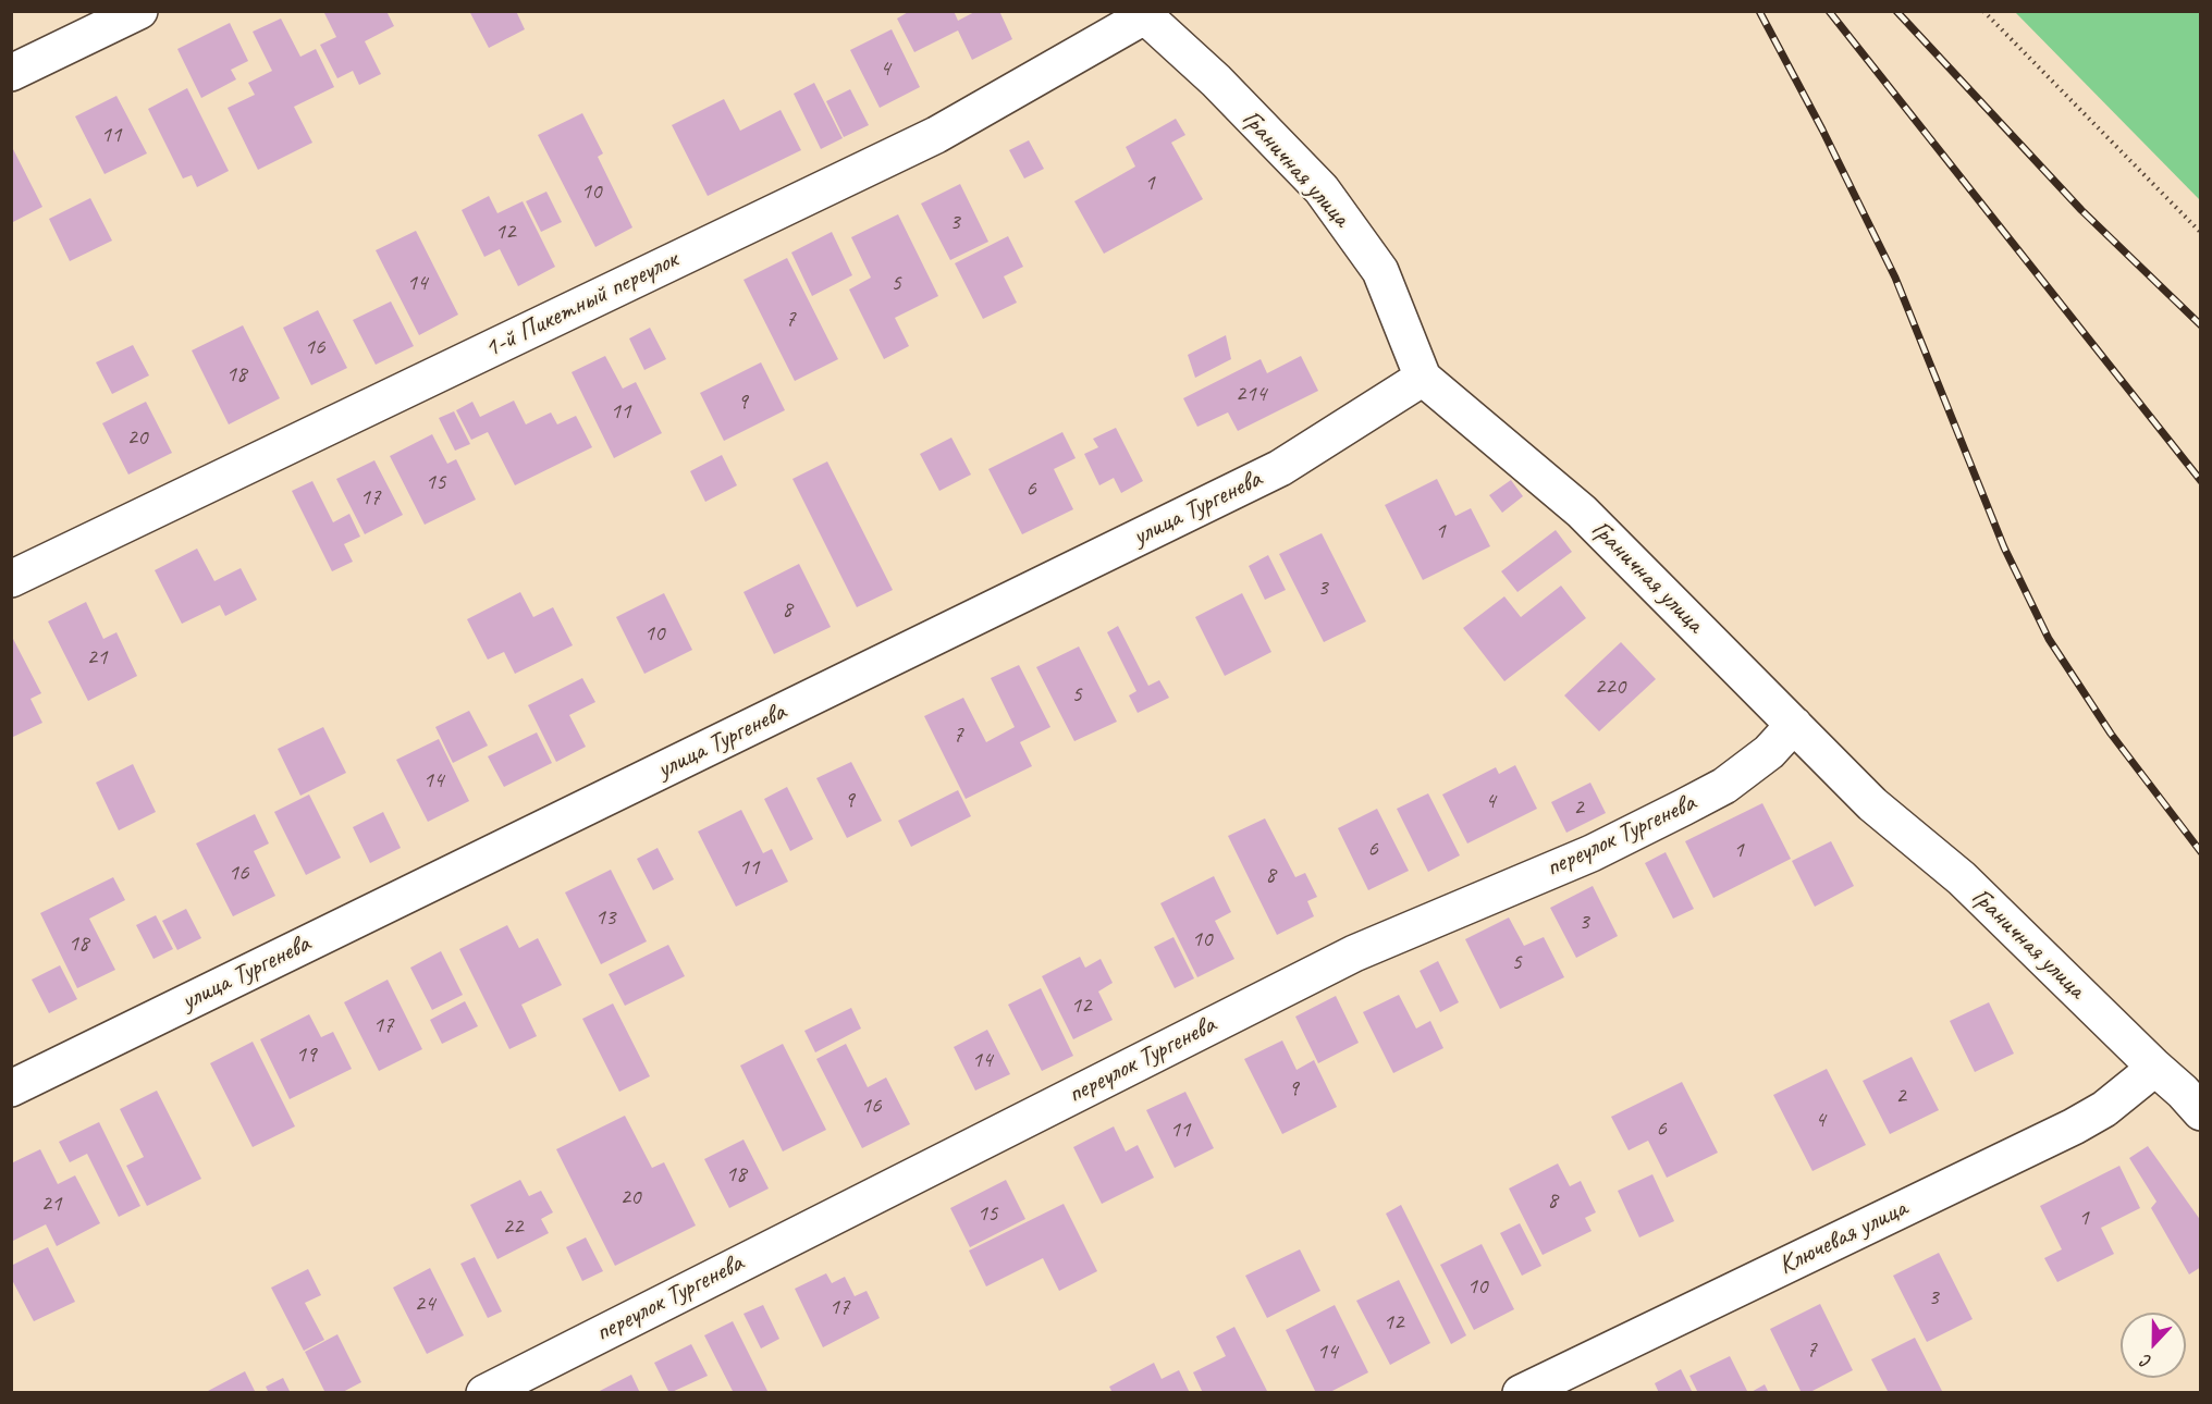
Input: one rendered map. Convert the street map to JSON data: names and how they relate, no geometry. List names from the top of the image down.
{
  "streets": {
    "street": [
      "Граничная улица",
      "1-й Пикетный переулок",
      "улица Тургенева",
      "переулок Тургенева",
      "Ключевая улица"
    ]
  },
  "crossings": [
    ["Граничная улица", "1-й Пикетный переулок"],
    ["Граничная улица", "улица Тургенева"],
    ["Граничная улица", "переулок Тургенева"],
    ["Граничная улица", "Ключевая улица"]
  ],
  "house_numbers": [
    "4",
    "11",
    "1",
    "10",
    "3",
    "12",
    "14",
    "5",
    "7",
    "16",
    "18",
    "214",
    "9",
    "11",
    "20",
    "15",
    "6",
    "17",
    "1",
    "3",
    "8",
    "10",
    "21",
    "220",
    "5",
    "7",
    "14",
    "9",
    "4",
    "2",
    "6",
    "1",
    "11",
    "16",
    "8",
    "13",
    "3",
    "10",
    "18",
    "5",
    "12",
    "17",
    "19",
    "14",
    "9",
    "2",
    "16",
    "4",
    "6",
    "11",
    "18",
    "20",
    "8",
    "21",
    "15",
    "1",
    "22",
    "10",
    "3",
    "24",
    "17",
    "12",
    "7",
    "14"
  ],
  "north": "bottom"
}
